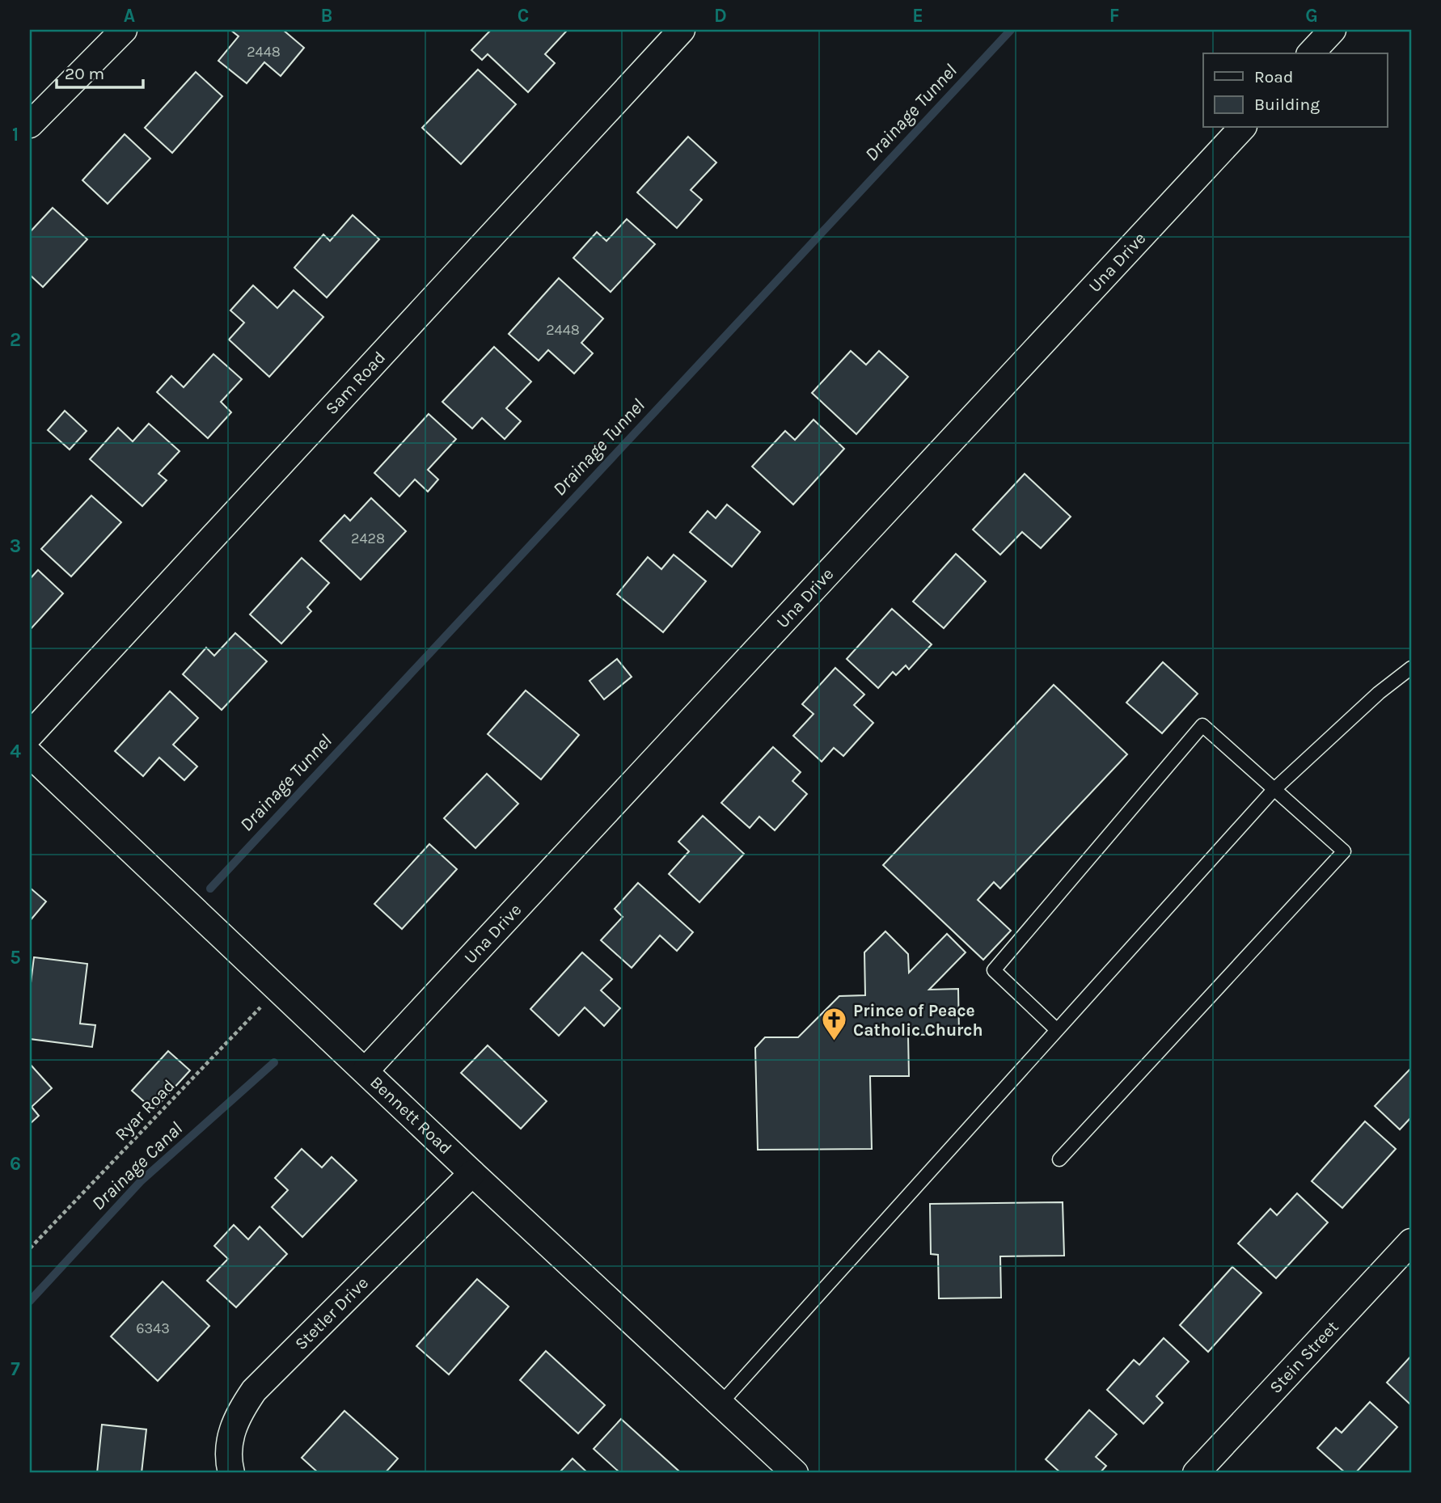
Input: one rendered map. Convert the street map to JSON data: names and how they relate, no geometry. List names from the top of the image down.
{
  "streets": {
    "street": [
      "Una Drive",
      "Sam Road",
      "Bennett Road",
      "Stetler Drive",
      "Stein Street"
    ],
    "path": ["Ryar Road"]
  },
  "crossings": [
    ["Una Drive", "Bennett Road"],
    ["Ryar Road", "Bennett Road"],
    ["Bennett Road", "Stetler Drive"]
  ],
  "water": ["Drainage Tunnel", "Drainage Canal"],
  "places": {
    "church": ["Prince of Peace Catholic Church"]
  },
  "house_numbers": [
    "2448",
    "2448",
    "2428",
    "6343"
  ],
  "legend": ["Road", "Building"],
  "scale_bar": "20 m",
  "grid": {
    "columns": [
      "A",
      "B",
      "C",
      "D",
      "E",
      "F",
      "G"
    ],
    "rows": [
      "1",
      "2",
      "3",
      "4",
      "5",
      "6",
      "7"
    ]
  }
}
